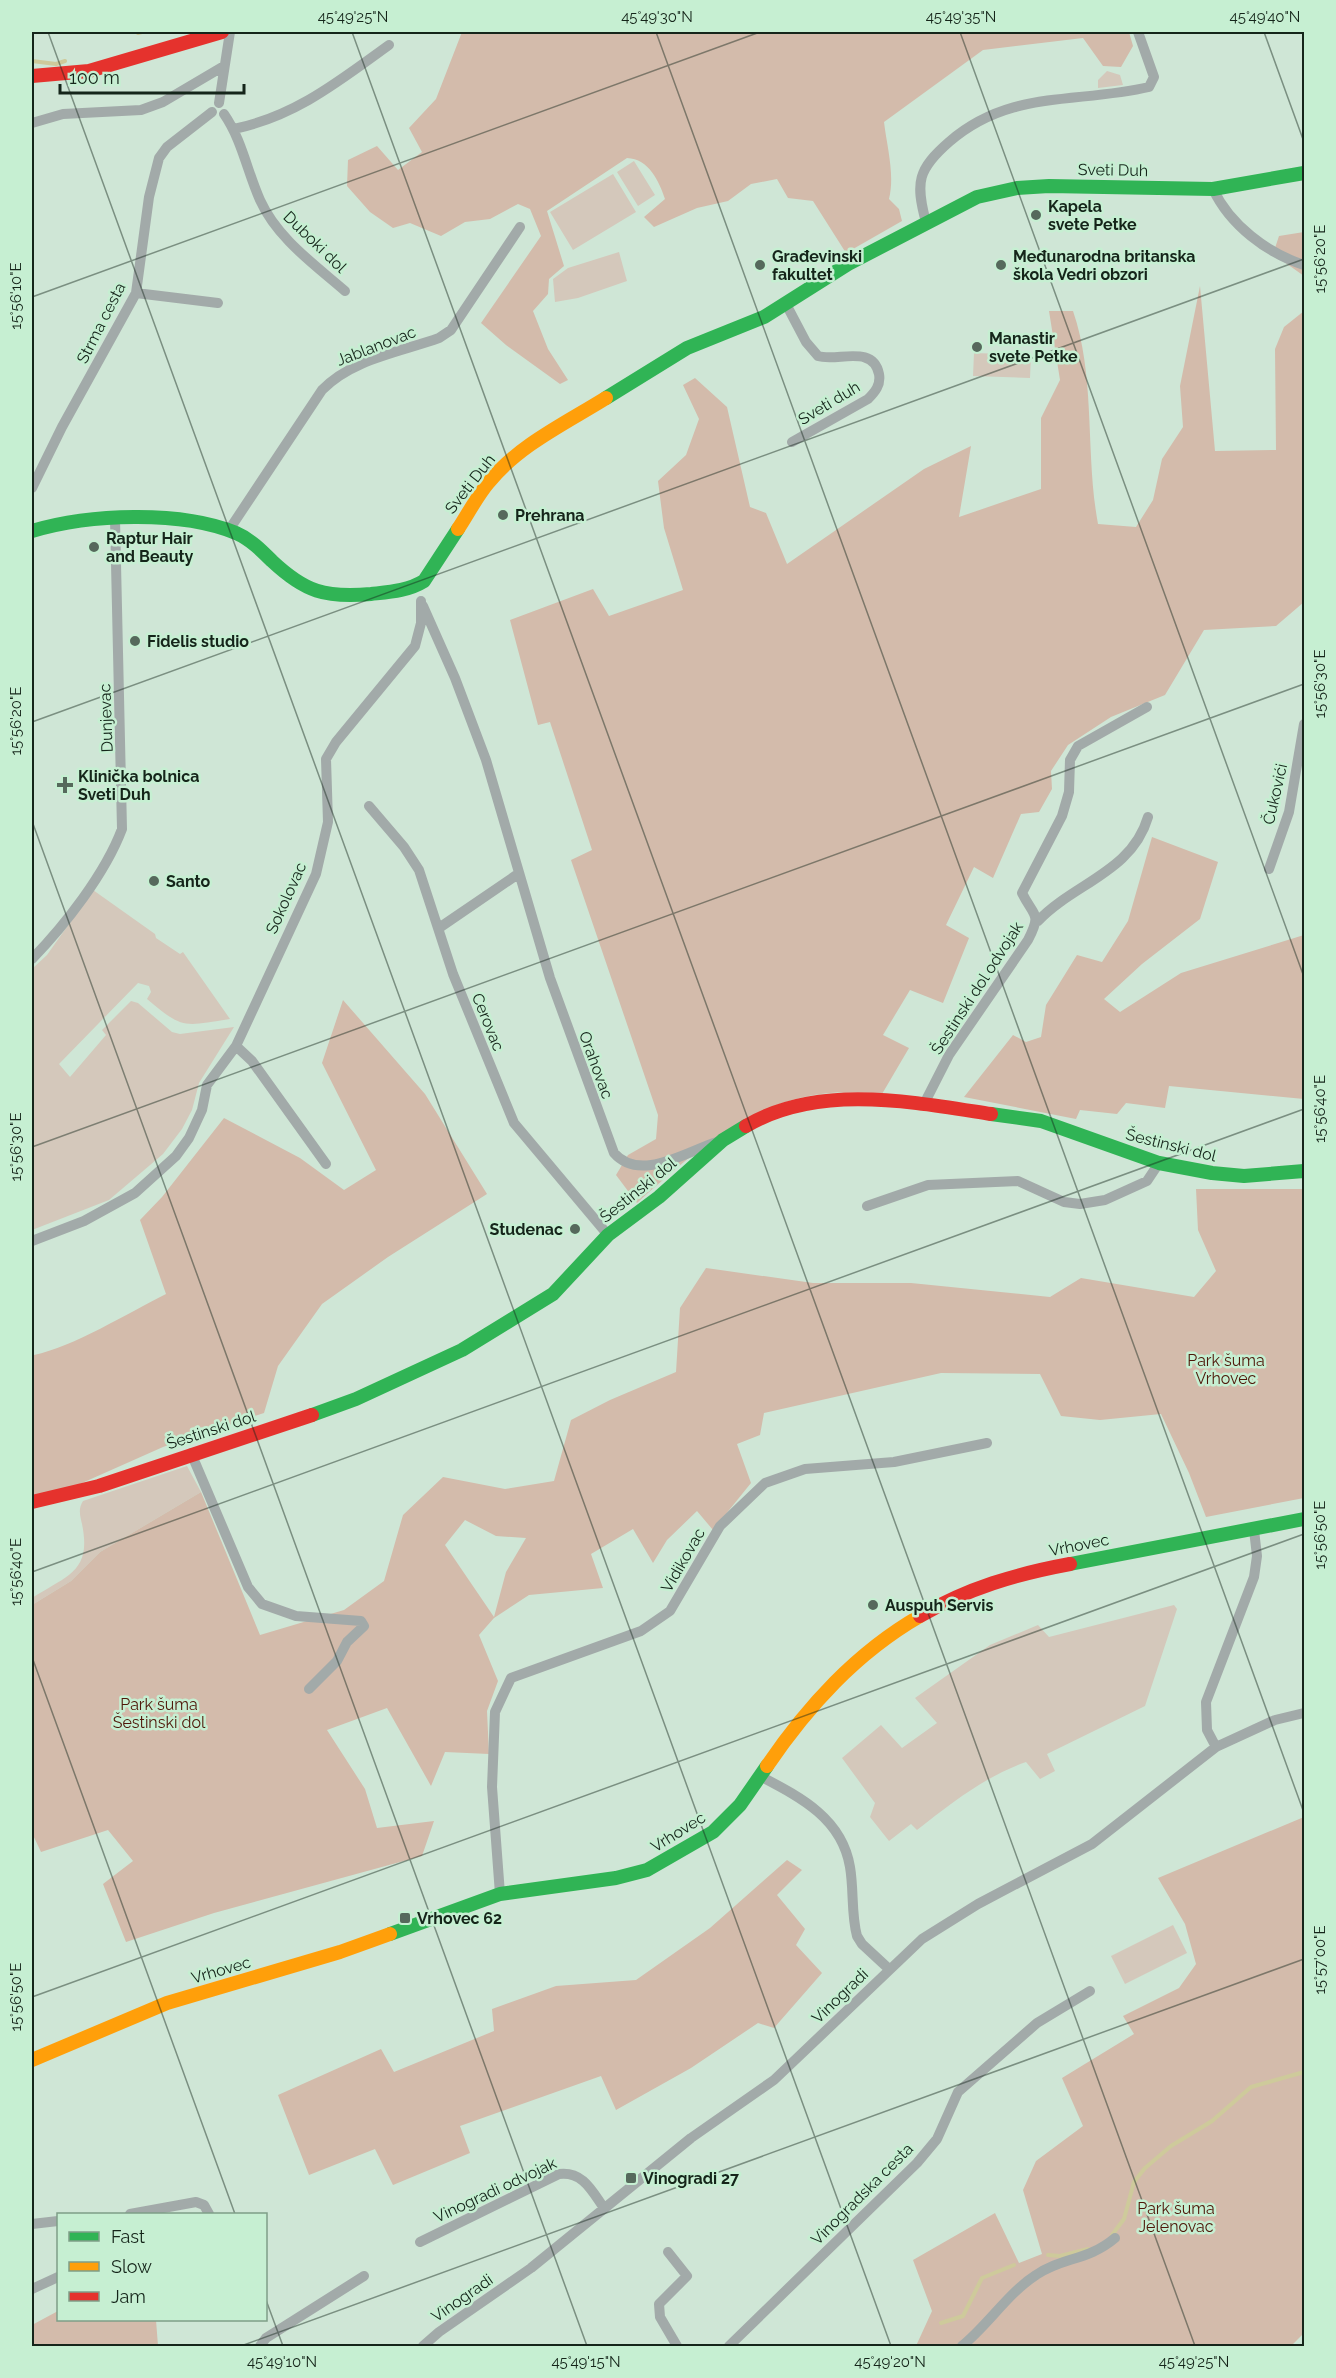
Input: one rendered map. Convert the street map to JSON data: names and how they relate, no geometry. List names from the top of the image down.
{
  "streets": {
    "street": [
      "Sveti Duh",
      "Duboki dol",
      "Strma cesta",
      "Jablanovac",
      "Sveti duh",
      "Dunjevac",
      "Čukovići",
      "Sokolovac",
      "Šestinski dol odvojak",
      "Cerovac",
      "Orahovac",
      "Šestinski dol",
      "Vrhovec",
      "Vidikovac",
      "Vinogradi",
      "Vinogradi odvojak",
      "Vinogradska cesta"
    ]
  },
  "crossings": [
    ["Sveti Duh", "Sveti duh"],
    ["Sveti Duh", "Orahovac"],
    ["Duboki dol", "Strma cesta"],
    ["Sokolovac", "Orahovac"],
    ["Šestinski dol odvojak", "Šestinski dol"],
    ["Cerovac", "Šestinski dol"],
    ["Orahovac", "Šestinski dol"],
    ["Vrhovec", "Vidikovac"],
    ["Vinogradi", "Vinogradi odvojak"]
  ],
  "parks": ["Park šuma Vrhovec", "Park šuma Šestinski dol", "Park šuma Jelenovac"],
  "places": {
    "other": [
      "Kapela svete Petke",
      "Građevinski fakultet",
      "Međunarodna britanska škola Vedri obzori",
      "Manastir svete Petke",
      "Prehrana",
      "Raptur Hair and Beauty",
      "Fidelis studio",
      "Santo",
      "Studenac",
      "Auspuh Servis"
    ],
    "health": ["Klinička bolnica Sveti Duh"],
    "transit": ["Vrhovec 62", "Vinogradi 27"]
  },
  "legend": ["Fast", "Slow", "Jam"],
  "scale_bar": "100 m",
  "coordinates": [
    "45°49'25\"N",
    "45°49'30\"N",
    "45°49'35\"N",
    "45°49'40\"N",
    "15°56'20\"E",
    "15°56'10\"E",
    "15°56'30\"E",
    "15°56'40\"E",
    "15°56'50\"E",
    "15°57'00\"E",
    "45°49'10\"N",
    "45°49'15\"N",
    "45°49'20\"N"
  ]
}
